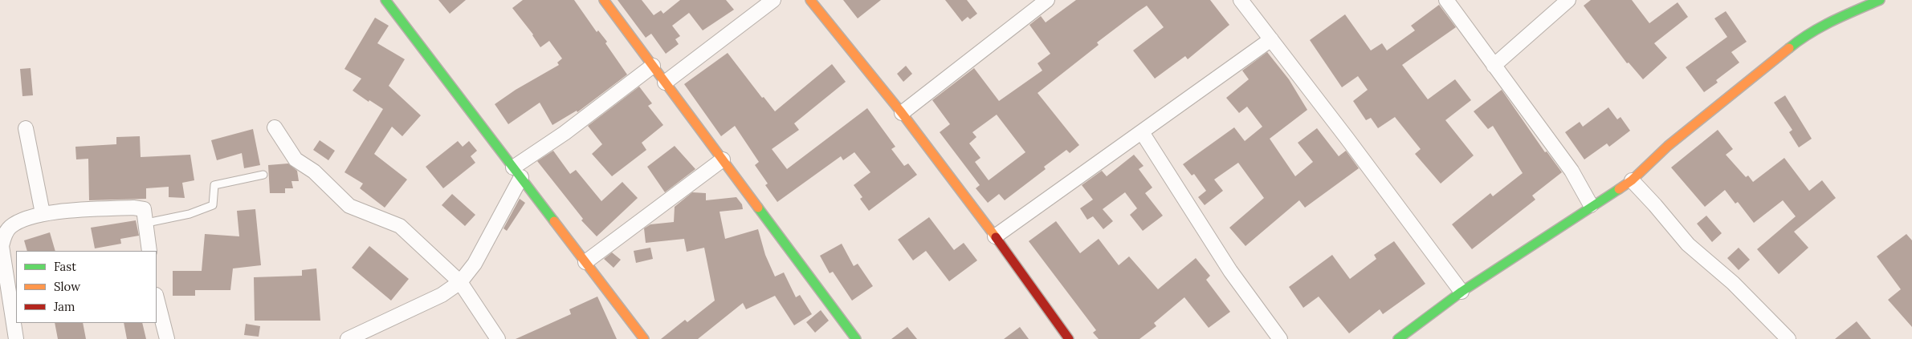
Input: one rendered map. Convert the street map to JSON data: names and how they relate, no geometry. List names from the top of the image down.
{
  "legend": ["Fast", "Slow", "Jam"]
}
